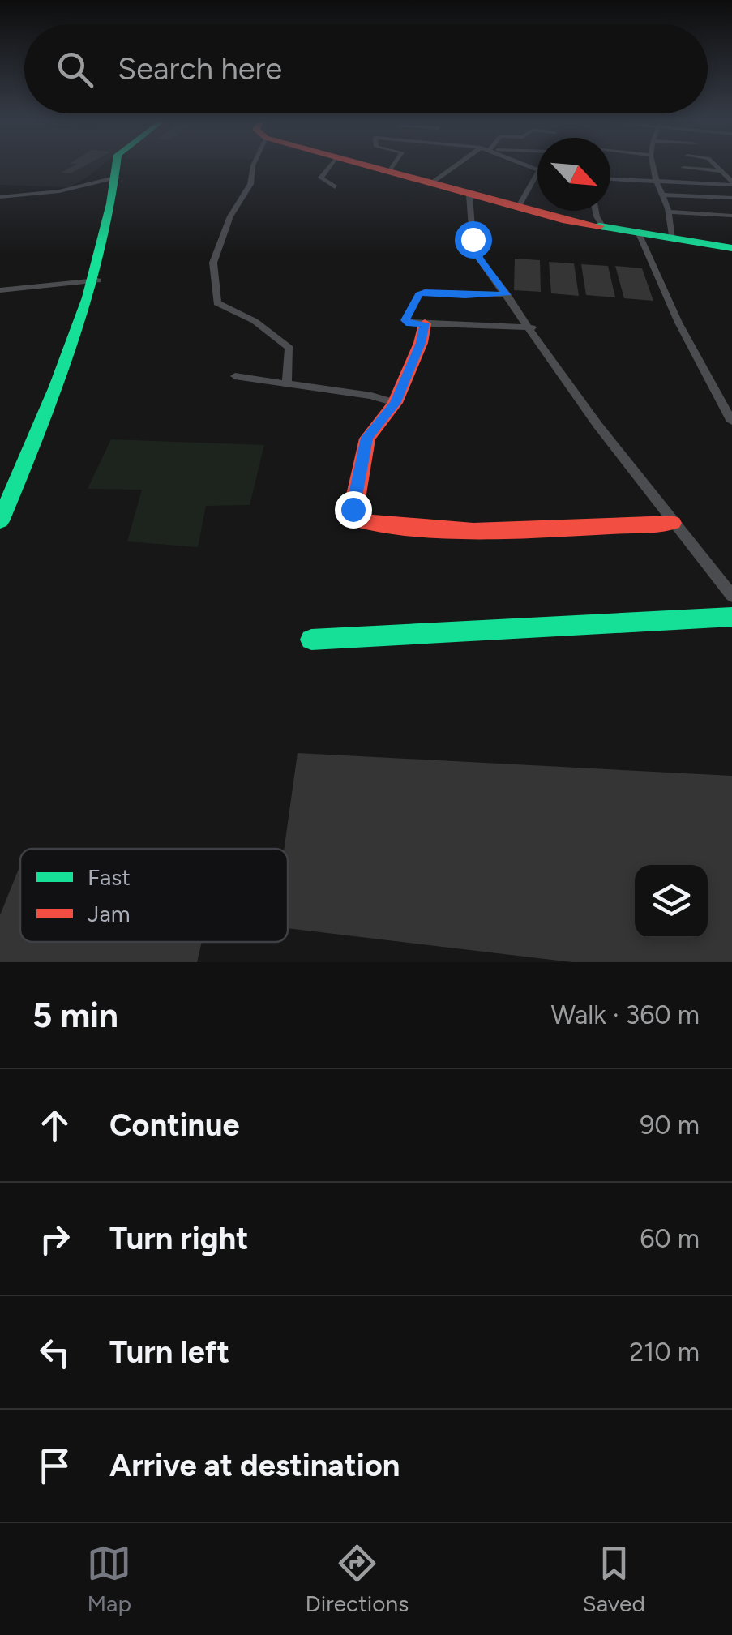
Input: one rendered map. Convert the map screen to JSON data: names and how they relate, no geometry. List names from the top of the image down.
{
  "legend": ["Fast", "Jam"],
  "north": "bottom right",
  "page": {
    "search": "Search here",
    "heading": ["5 min", "Walk · 360 m"],
    "list": [
      ["Continue", "90 m"],
      ["Turn right", "60 m"],
      ["Turn left", "210 m"],
      "Arrive at destination"
    ],
    "nav": ["Map", "Directions", "Saved"]
  }
}
